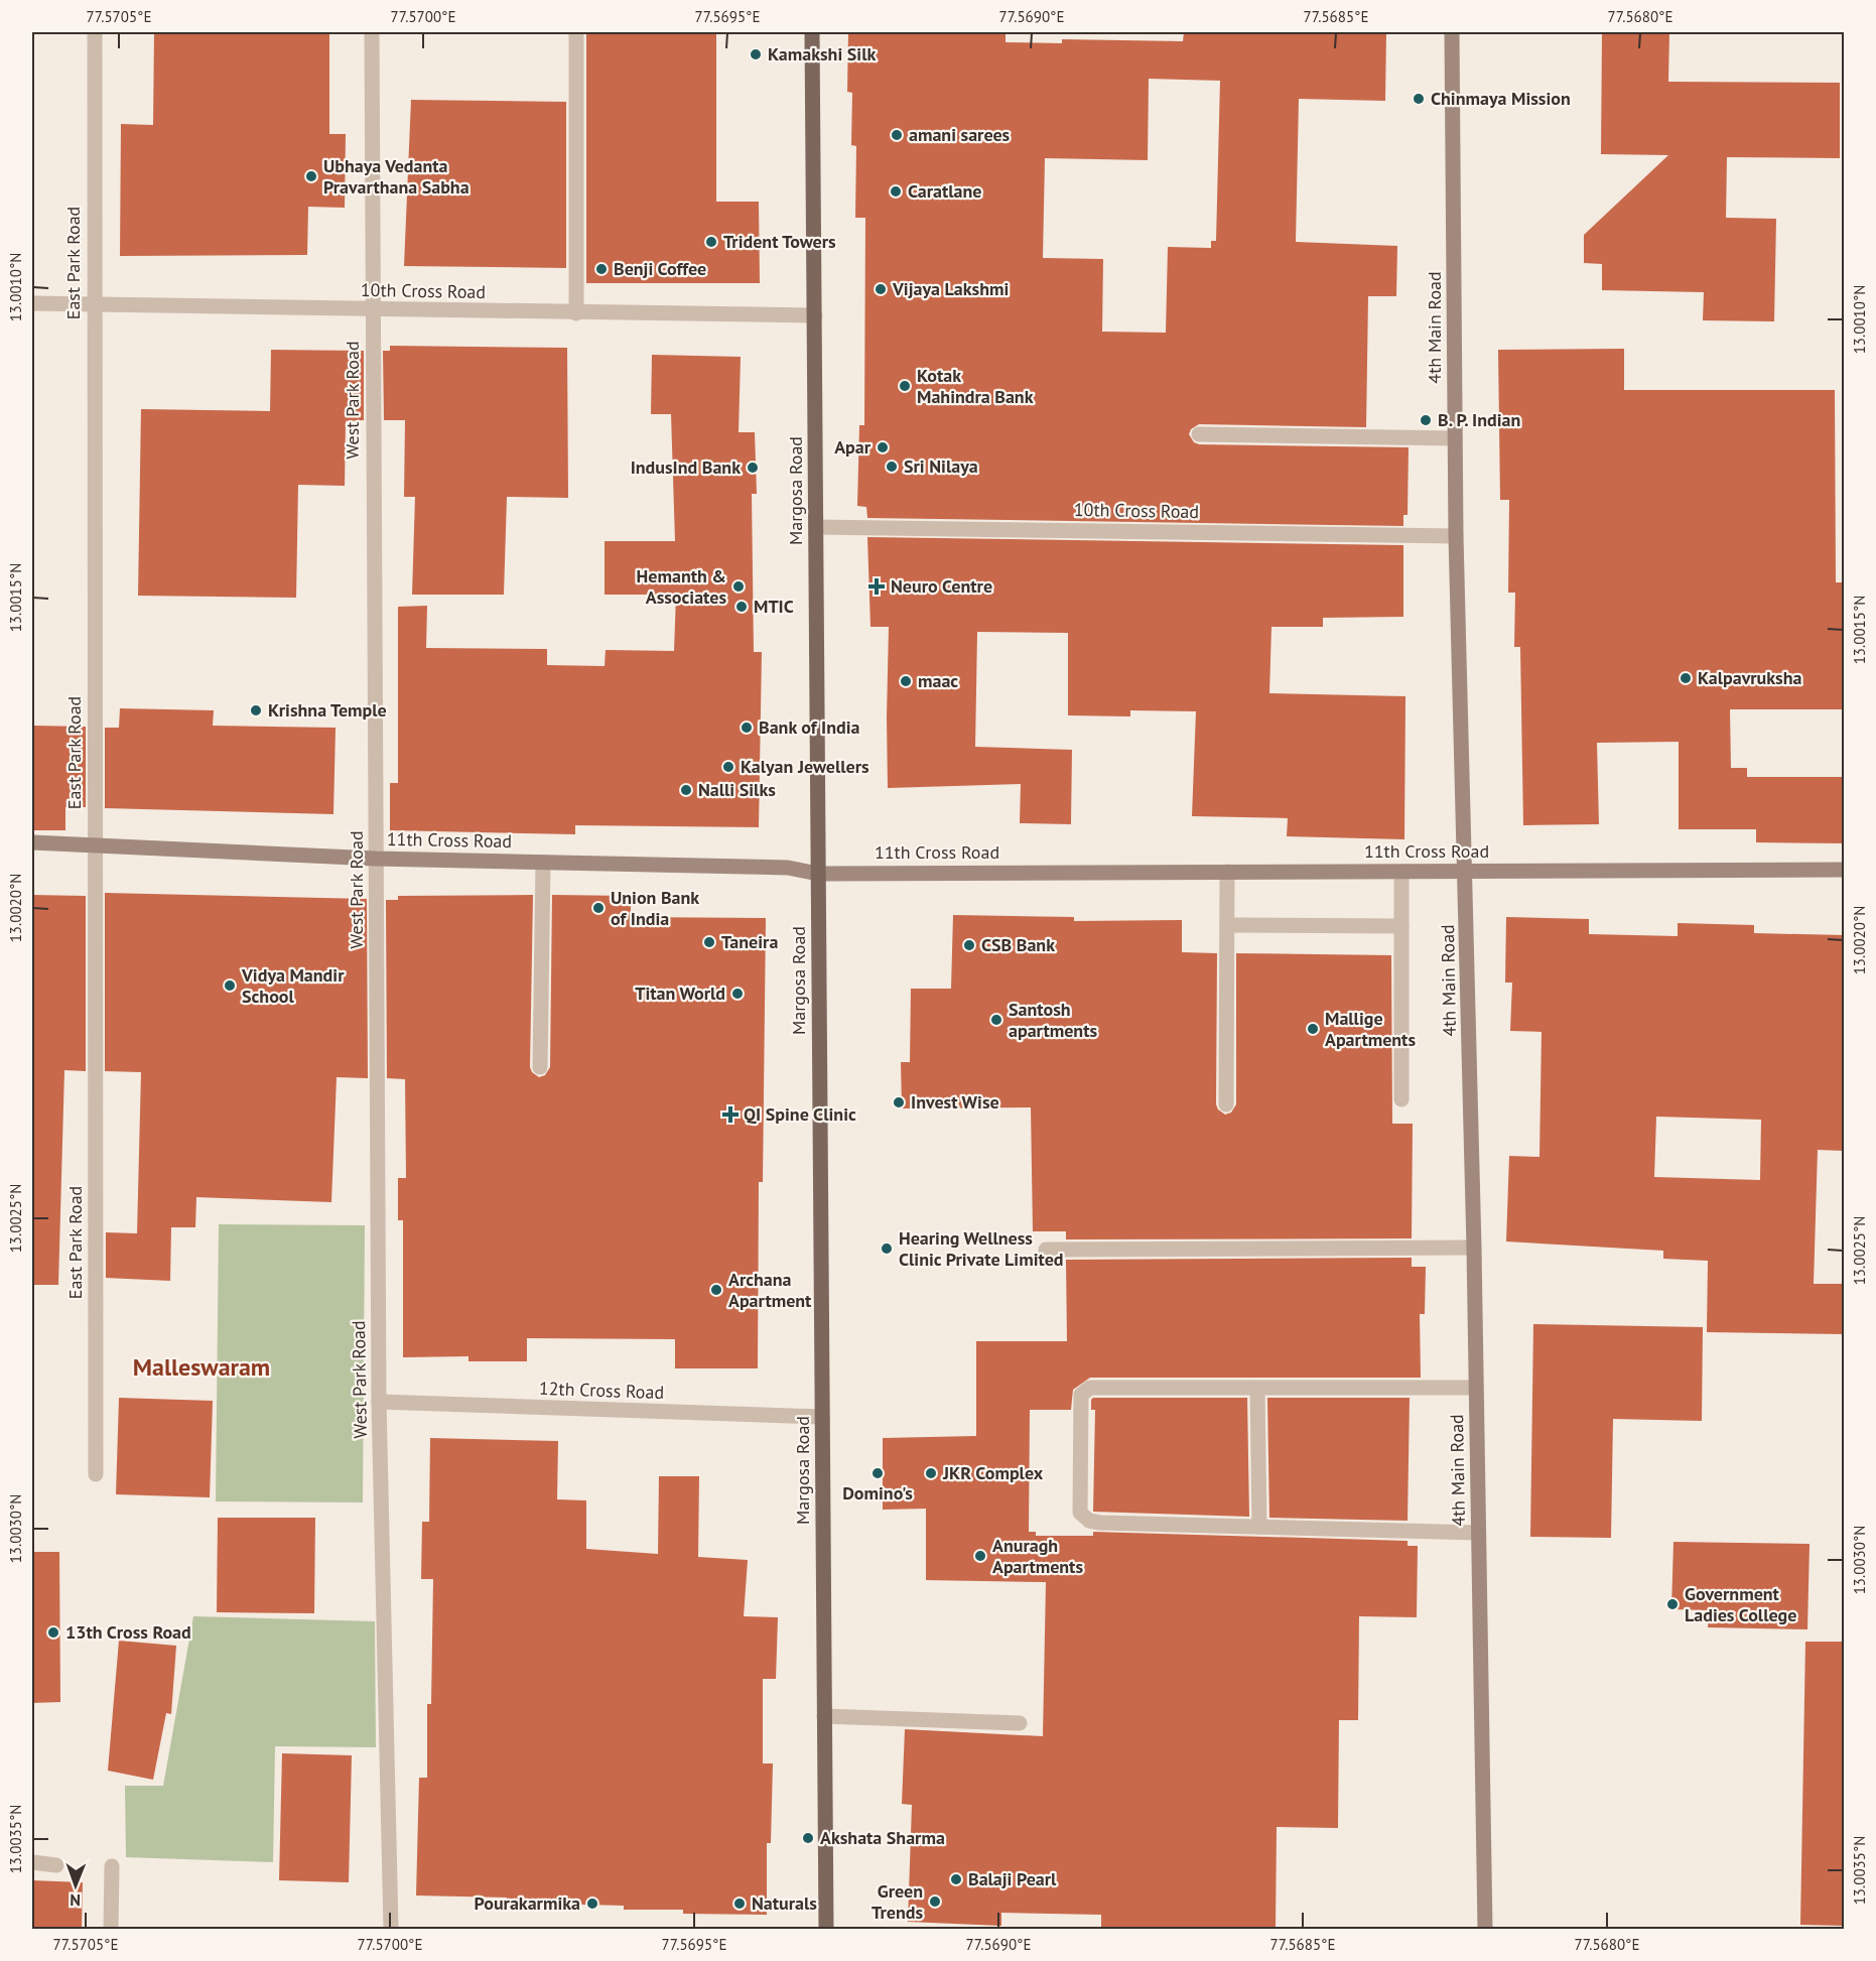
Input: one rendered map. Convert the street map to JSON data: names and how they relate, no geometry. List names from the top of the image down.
{
  "streets": {
    "main road": ["Margosa Road"],
    "street": [
      "East Park Road",
      "10th Cross Road",
      "4th Main Road",
      "West Park Road",
      "11th Cross Road",
      "12th Cross Road"
    ]
  },
  "crossings": [
    ["East Park Road", "10th Cross Road"],
    ["East Park Road", "11th Cross Road"],
    ["10th Cross Road", "4th Main Road"],
    ["10th Cross Road", "West Park Road"],
    ["10th Cross Road", "Margosa Road"],
    ["4th Main Road", "11th Cross Road"],
    ["West Park Road", "11th Cross Road"],
    ["West Park Road", "12th Cross Road"],
    ["Margosa Road", "11th Cross Road"],
    ["Margosa Road", "12th Cross Road"]
  ],
  "districts": ["Malleswaram"],
  "places": {
    "other": [
      "Kamakshi Silk",
      "Chinmaya Mission",
      "amani sarees",
      "Ubhaya Vedanta Pravarthana Sabha",
      "Caratlane",
      "Trident Towers",
      "Benji Coffee",
      "Vijaya Lakshmi",
      "Kotak Mahindra Bank",
      "B. P. Indian",
      "Apar",
      "Sri Nilaya",
      "IndusInd Bank",
      "Hemanth & Associates",
      "MTIC",
      "Kalpavruksha",
      "maac",
      "Krishna Temple",
      "Bank of India",
      "Kalyan Jewellers",
      "Nalli Silks",
      "Union Bank of India",
      "Taneira",
      "CSB Bank",
      "Vidya Mandir School",
      "Titan World",
      "Santosh apartments",
      "Mallige Apartments",
      "Invest Wise",
      "Hearing Wellness Clinic Private Limited",
      "Archana Apartment",
      "Domino's",
      "JKR Complex",
      "Anuragh Apartments",
      "Government Ladies College",
      "13th Cross Road",
      "Akshata Sharma",
      "Balaji Pearl",
      "Green Trends",
      "Pourakarmika",
      "Naturals"
    ],
    "health": ["Neuro Centre", "QI Spine Clinic"]
  },
  "north": "bottom",
  "coordinates": [
    "77.5705°E",
    "77.5700°E",
    "77.5695°E",
    "77.5690°E",
    "77.5685°E",
    "77.5680°E",
    "13.0010°N",
    "13.0015°N",
    "13.0020°N",
    "13.0025°N",
    "13.0030°N",
    "13.0035°N"
  ]
}
